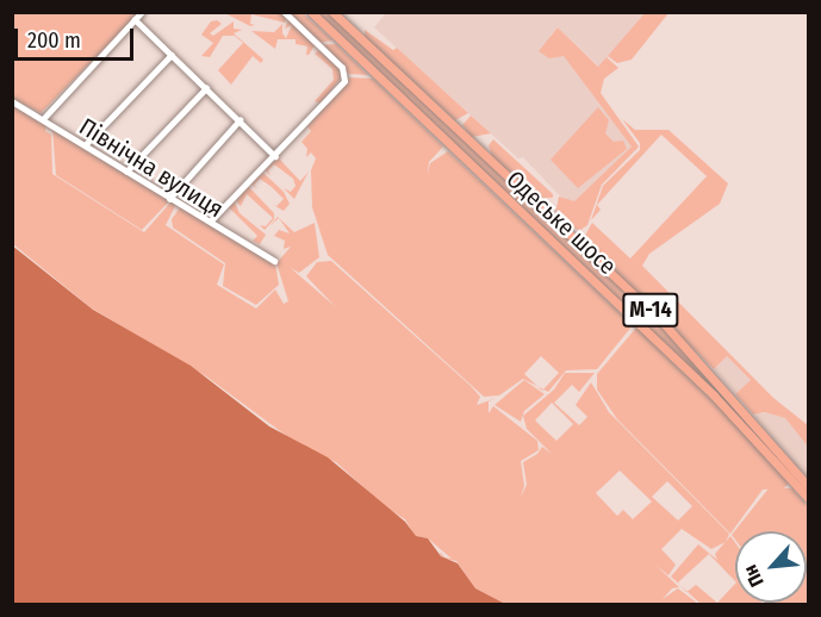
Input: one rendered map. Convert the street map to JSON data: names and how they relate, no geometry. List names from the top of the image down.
{
  "streets": {
    "highway": ["Одеське шосе", "М-14"],
    "street": ["Північна вулиця"]
  },
  "scale_bar": "200 m",
  "north": "bottom left"
}
